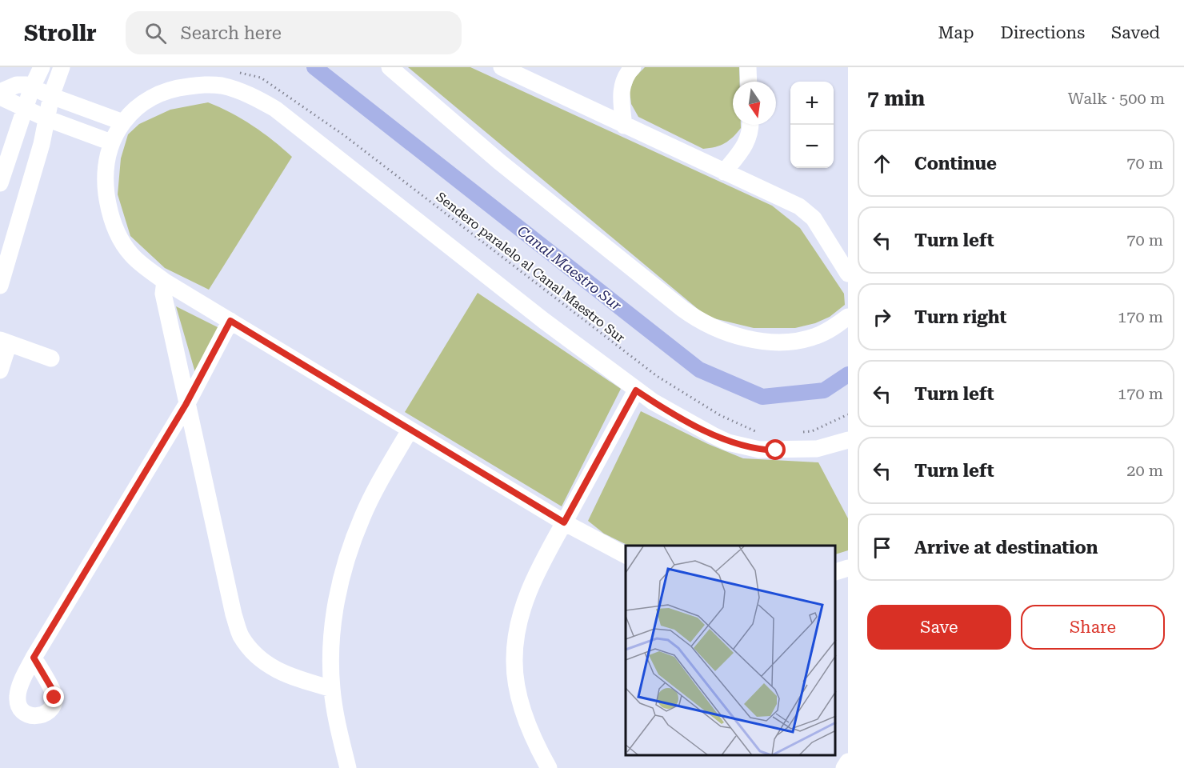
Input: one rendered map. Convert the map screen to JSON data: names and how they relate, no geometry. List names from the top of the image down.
{
  "streets": {
    "path": ["Sendero paralelo al Canal Maestro Sur"]
  },
  "water": ["Canal Maestro Sur"],
  "north": "bottom",
  "page": {
    "header": "Strollr",
    "search": "Search here",
    "nav": ["Map", "Directions", "Saved"],
    "heading": ["7 min", "Walk · 500 m"],
    "map_buttons": ["+", "−"],
    "list": [
      ["Continue", "70 m"],
      ["Turn left", "70 m"],
      ["Turn right", "170 m"],
      ["Turn left", "170 m"],
      ["Turn left", "20 m"],
      "Arrive at destination"
    ],
    "buttons": ["Save", "Share"]
  }
}
